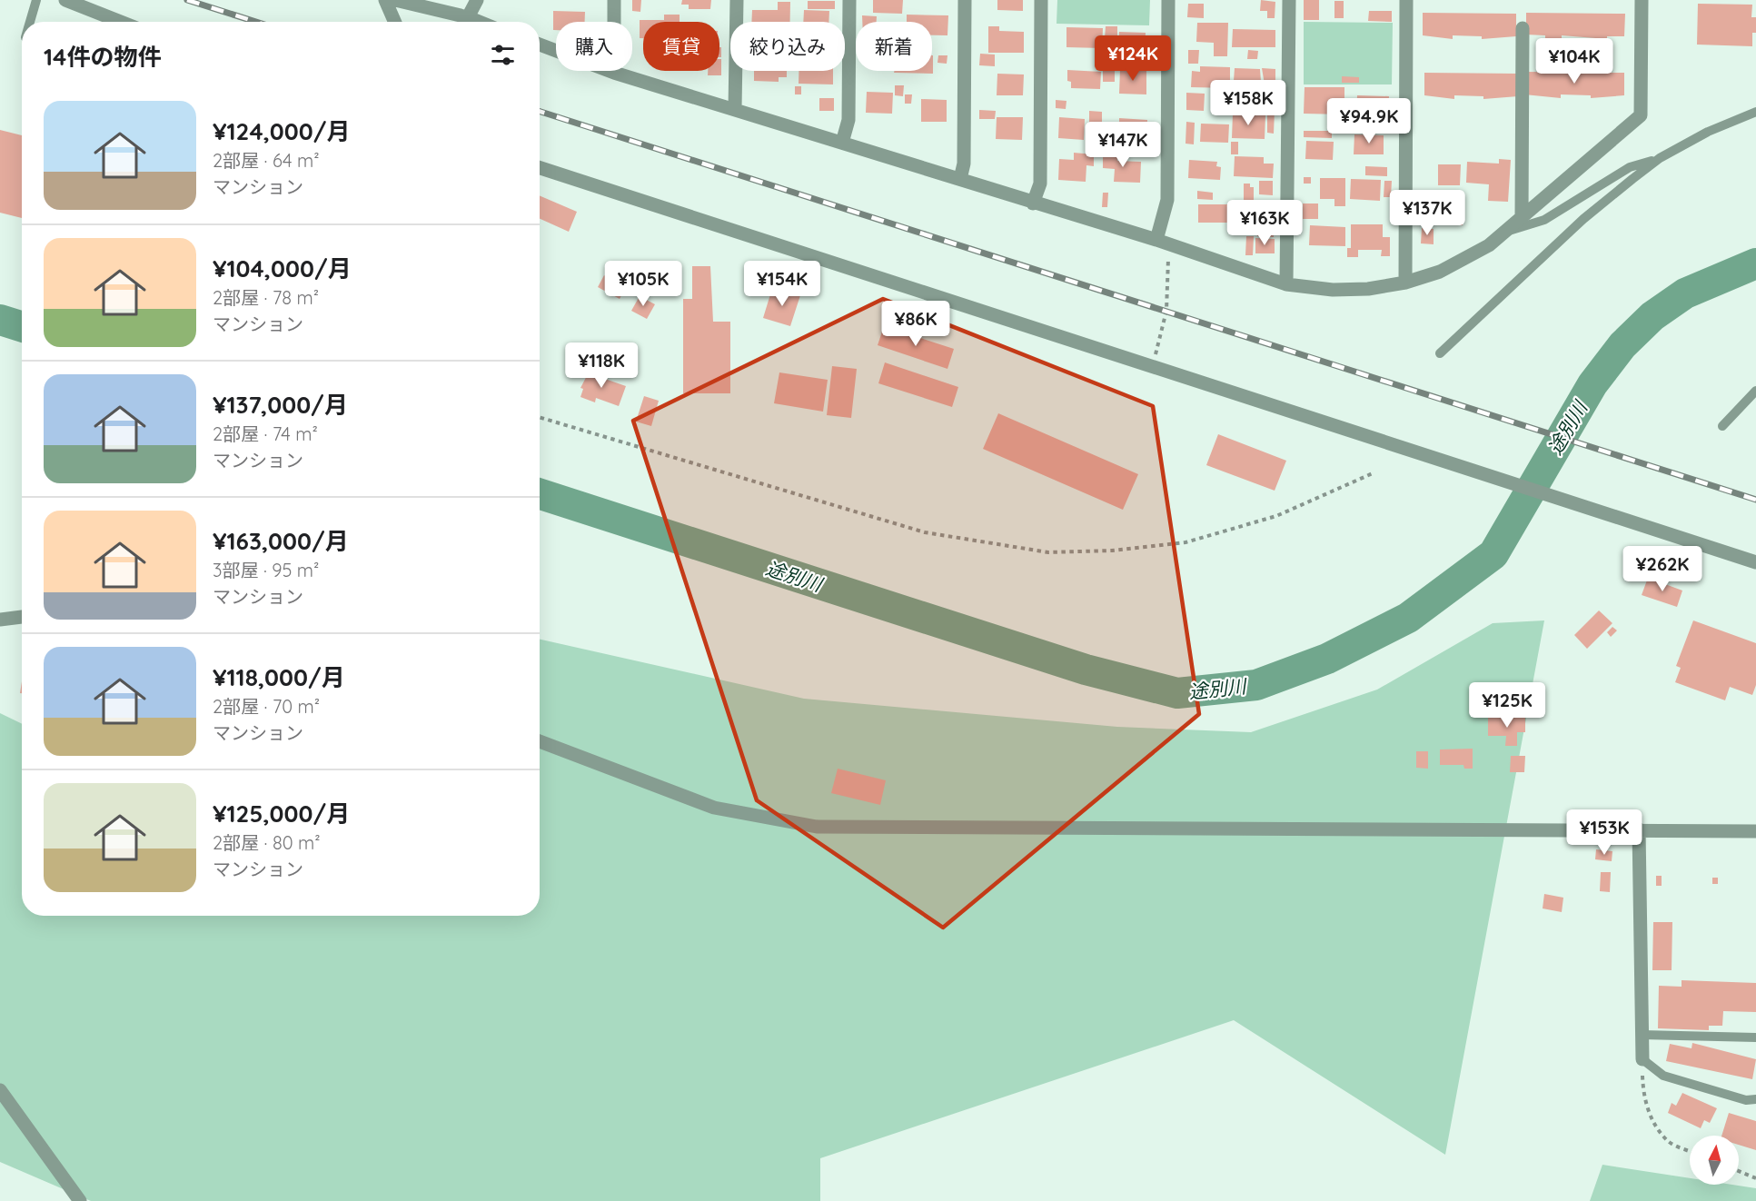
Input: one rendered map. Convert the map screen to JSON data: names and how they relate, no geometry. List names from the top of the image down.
{
  "water": ["途別川"],
  "north": "top",
  "page": {
    "chip": [
      "購入",
      "賃貸",
      "絞り込み",
      "新着"
    ],
    "heading": "14件の物件",
    "price": [
      "¥124K",
      "¥104K",
      "¥158K",
      "¥94.9K",
      "¥147K",
      "¥137K",
      "¥163K",
      "¥105K",
      "¥154K",
      "¥86K",
      "¥118K",
      "¥262K",
      "¥125K",
      "¥153K"
    ],
    "list": [
      {
        "name": "¥124,000/月",
        "note": "2部屋 · 64 m² · マンション"
      },
      {
        "name": "¥104,000/月",
        "note": "2部屋 · 78 m² · マンション"
      },
      {
        "name": "¥137,000/月",
        "note": "2部屋 · 74 m² · マンション"
      },
      {
        "name": "¥163,000/月",
        "note": "3部屋 · 95 m² · マンション"
      },
      {
        "name": "¥118,000/月",
        "note": "2部屋 · 70 m² · マンション"
      },
      {
        "name": "¥125,000/月",
        "note": "2部屋 · 80 m² · マンション"
      }
    ]
  }
}
